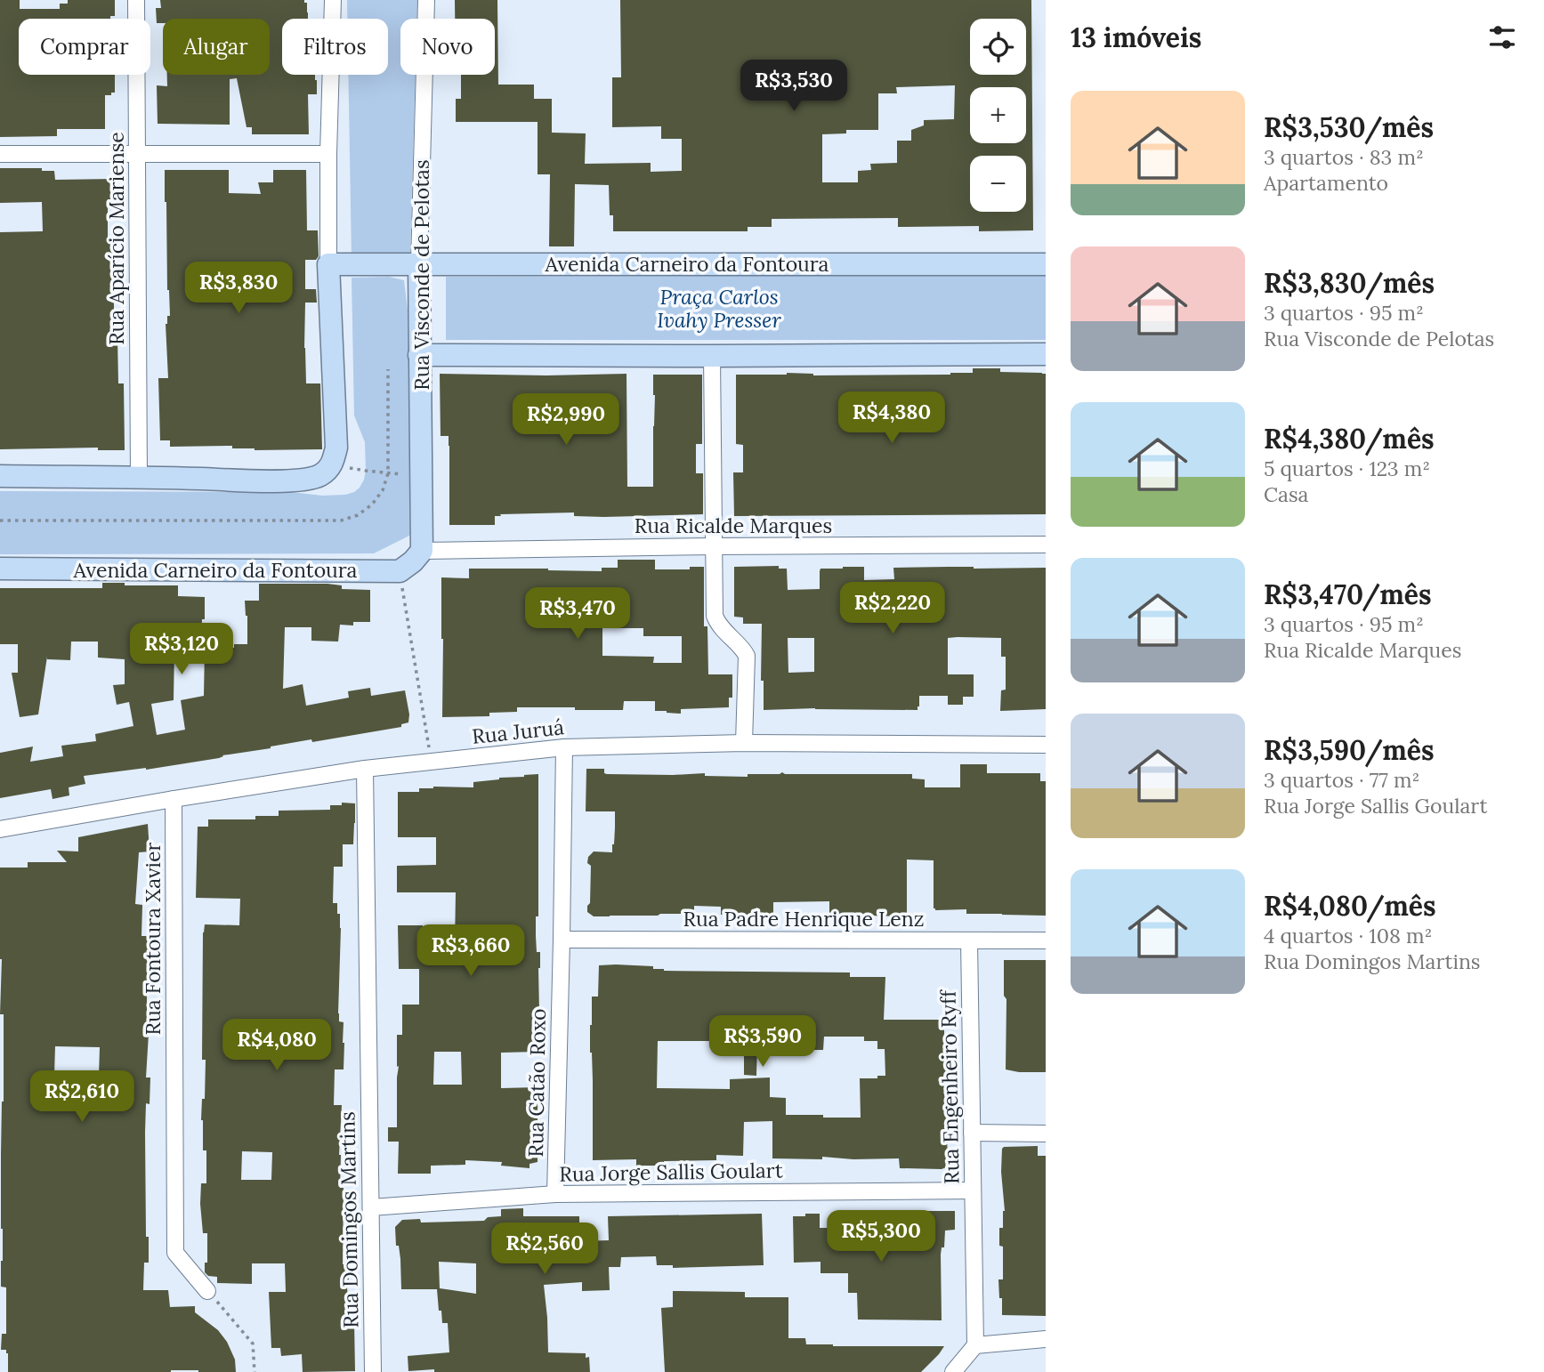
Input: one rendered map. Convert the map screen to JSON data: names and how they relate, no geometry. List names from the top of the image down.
{
  "streets": {
    "main road": ["Avenida Carneiro da Fontoura", "Rua Visconde de Pelotas"],
    "street": [
      "Rua Aparício Mariense",
      "Rua Ricalde Marques",
      "Rua Juruá",
      "Rua Padre Henrique Lenz",
      "Rua Fontoura Xavier",
      "Rua Catão Roxo",
      "Rua Engenheiro Ryff",
      "Rua Jorge Sallis Goulart",
      "Rua Domingos Martins"
    ]
  },
  "crossings": [
    ["Avenida Carneiro da Fontoura", "Rua Visconde de Pelotas"],
    ["Rua Visconde de Pelotas", "Rua Ricalde Marques"],
    ["Rua Juruá", "Rua Fontoura Xavier"],
    ["Rua Juruá", "Rua Catão Roxo"],
    ["Rua Juruá", "Rua Domingos Martins"],
    ["Rua Padre Henrique Lenz", "Rua Catão Roxo"],
    ["Rua Padre Henrique Lenz", "Rua Engenheiro Ryff"],
    ["Rua Catão Roxo", "Rua Jorge Sallis Goulart"],
    ["Rua Engenheiro Ryff", "Rua Jorge Sallis Goulart"],
    ["Rua Jorge Sallis Goulart", "Rua Domingos Martins"]
  ],
  "parks": ["Praça Carlos Ivahy Presser"],
  "page": {
    "heading": "13 imóveis",
    "map_buttons": ["+", "−"],
    "chip": [
      "Comprar",
      "Alugar",
      "Filtros",
      "Novo"
    ],
    "price": [
      "R$3,530",
      "R$3,830",
      "R$4,380",
      "R$2,990",
      "R$2,220",
      "R$3,470",
      "R$3,120",
      "R$3,660",
      "R$3,590",
      "R$4,080",
      "R$2,610",
      "R$5,300",
      "R$2,560"
    ],
    "list": [
      {
        "name": "R$3,530/mês",
        "note": "3 quartos · 83 m² · Apartamento"
      },
      {
        "name": "R$3,830/mês",
        "note": "3 quartos · 95 m² · Rua Visconde de Pelotas"
      },
      {
        "name": "R$4,380/mês",
        "note": "5 quartos · 123 m² · Casa"
      },
      {
        "name": "R$3,470/mês",
        "note": "3 quartos · 95 m² · Rua Ricalde Marques"
      },
      {
        "name": "R$3,590/mês",
        "note": "3 quartos · 77 m² · Rua Jorge Sallis Goulart"
      },
      {
        "name": "R$4,080/mês",
        "note": "4 quartos · 108 m² · Rua Domingos Martins"
      }
    ]
  }
}
